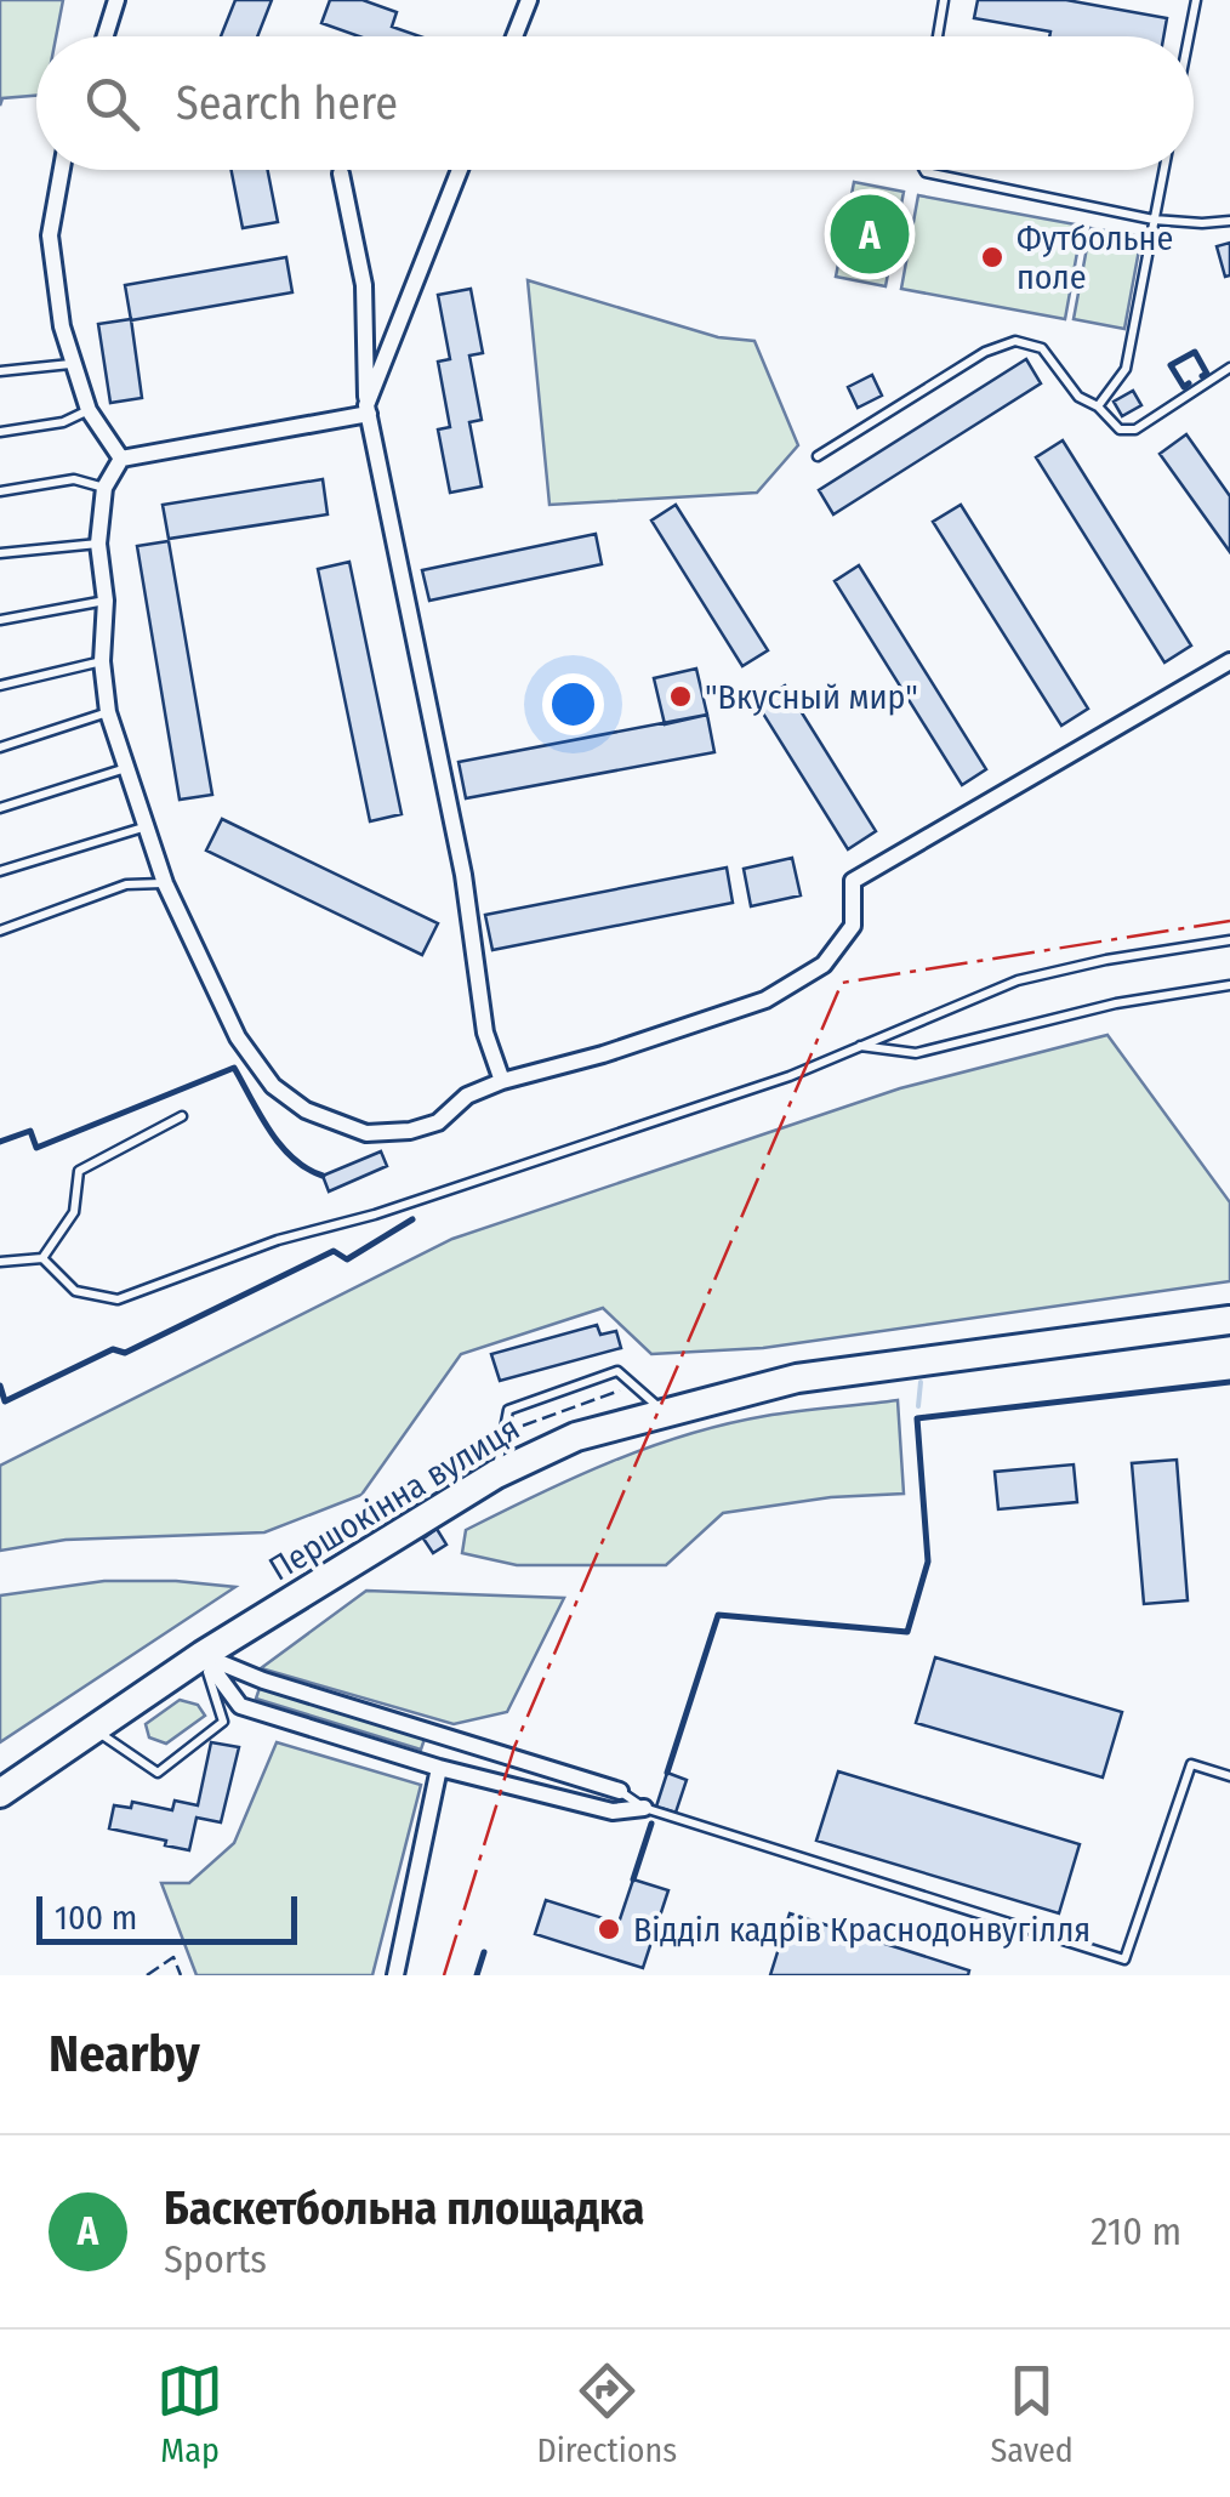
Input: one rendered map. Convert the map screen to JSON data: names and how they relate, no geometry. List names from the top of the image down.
{
  "streets": {
    "highway": ["Першокінна вулиця"]
  },
  "places": ["Футбольне поле", "\"Вкусный мир\"", "Відділ кадрів Краснодонвугілля"],
  "scale_bar": "100 m",
  "page": {
    "search": "Search here",
    "pins": "A",
    "scale": "100 m",
    "heading": "Nearby",
    "list": [
      {
        "mark": "A",
        "name": "Баскетбольна площадка",
        "note": "Sports",
        "value": "210 m"
      }
    ],
    "nav": ["Map", "Directions", "Saved"]
  }
}
